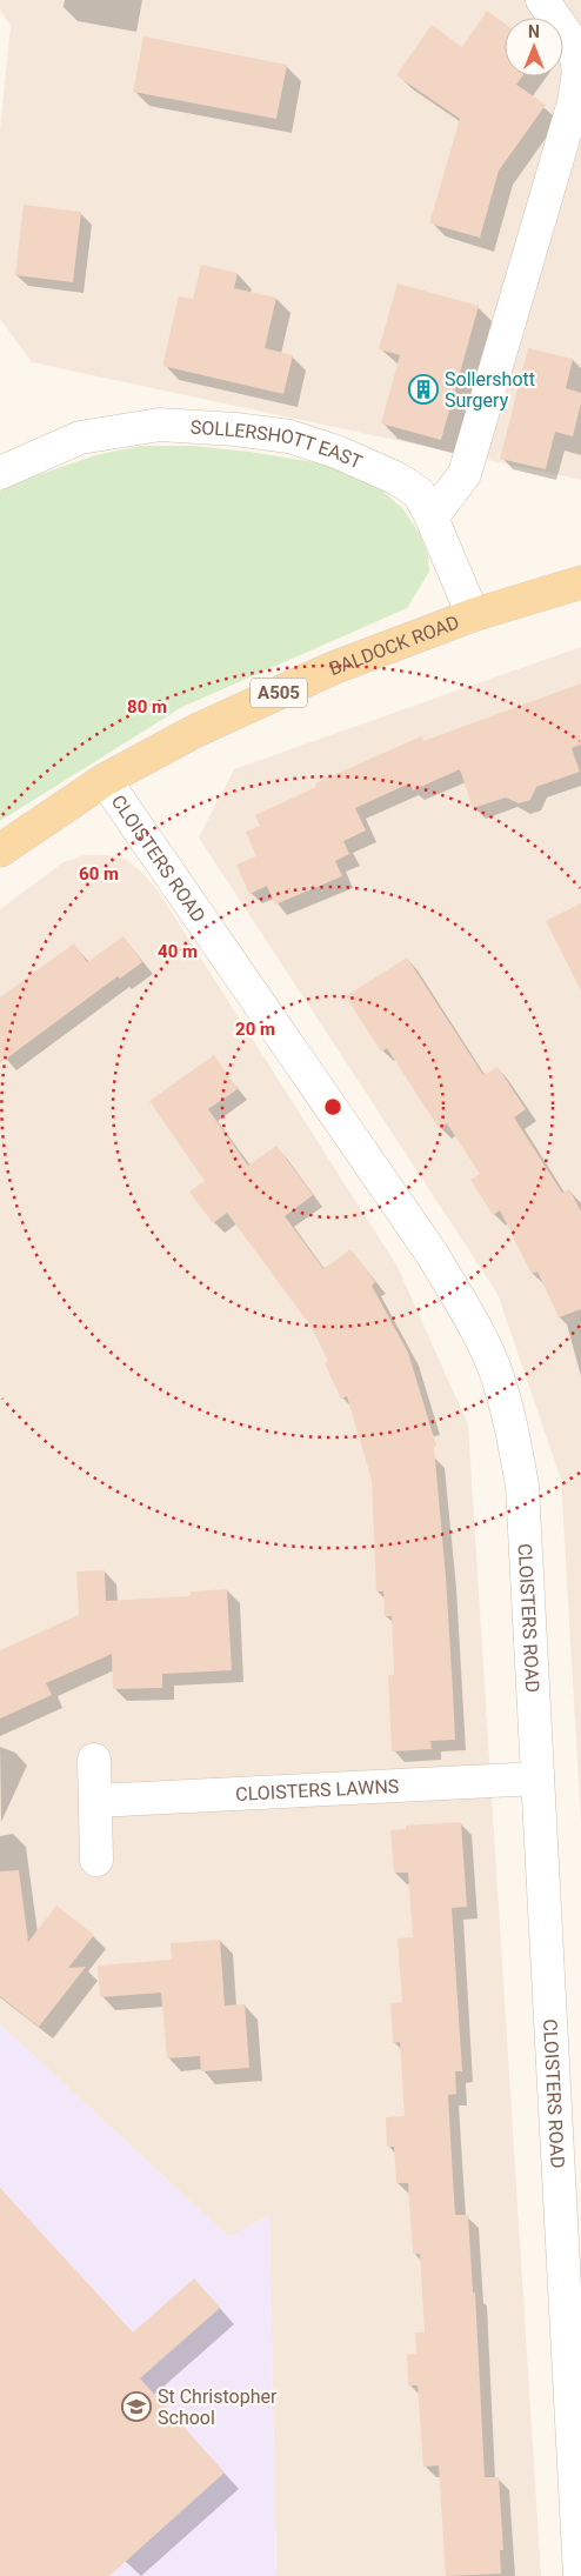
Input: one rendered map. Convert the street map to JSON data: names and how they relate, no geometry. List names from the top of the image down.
{
  "streets": {
    "main road": ["BALDOCK ROAD", "A505"],
    "street": ["SOLLERSHOTT EAST", "CLOISTERS ROAD", "CLOISTERS LAWNS"]
  },
  "crossings": [
    ["SOLLERSHOTT EAST", "BALDOCK ROAD"],
    ["BALDOCK ROAD", "CLOISTERS ROAD"],
    ["CLOISTERS ROAD", "CLOISTERS LAWNS"]
  ],
  "places": {
    "building": ["Sollershott Surgery"],
    "school or university": ["St Christopher School"]
  },
  "north": "top",
  "rings": [
    "80 m",
    "60 m",
    "40 m",
    "20 m"
  ]
}
